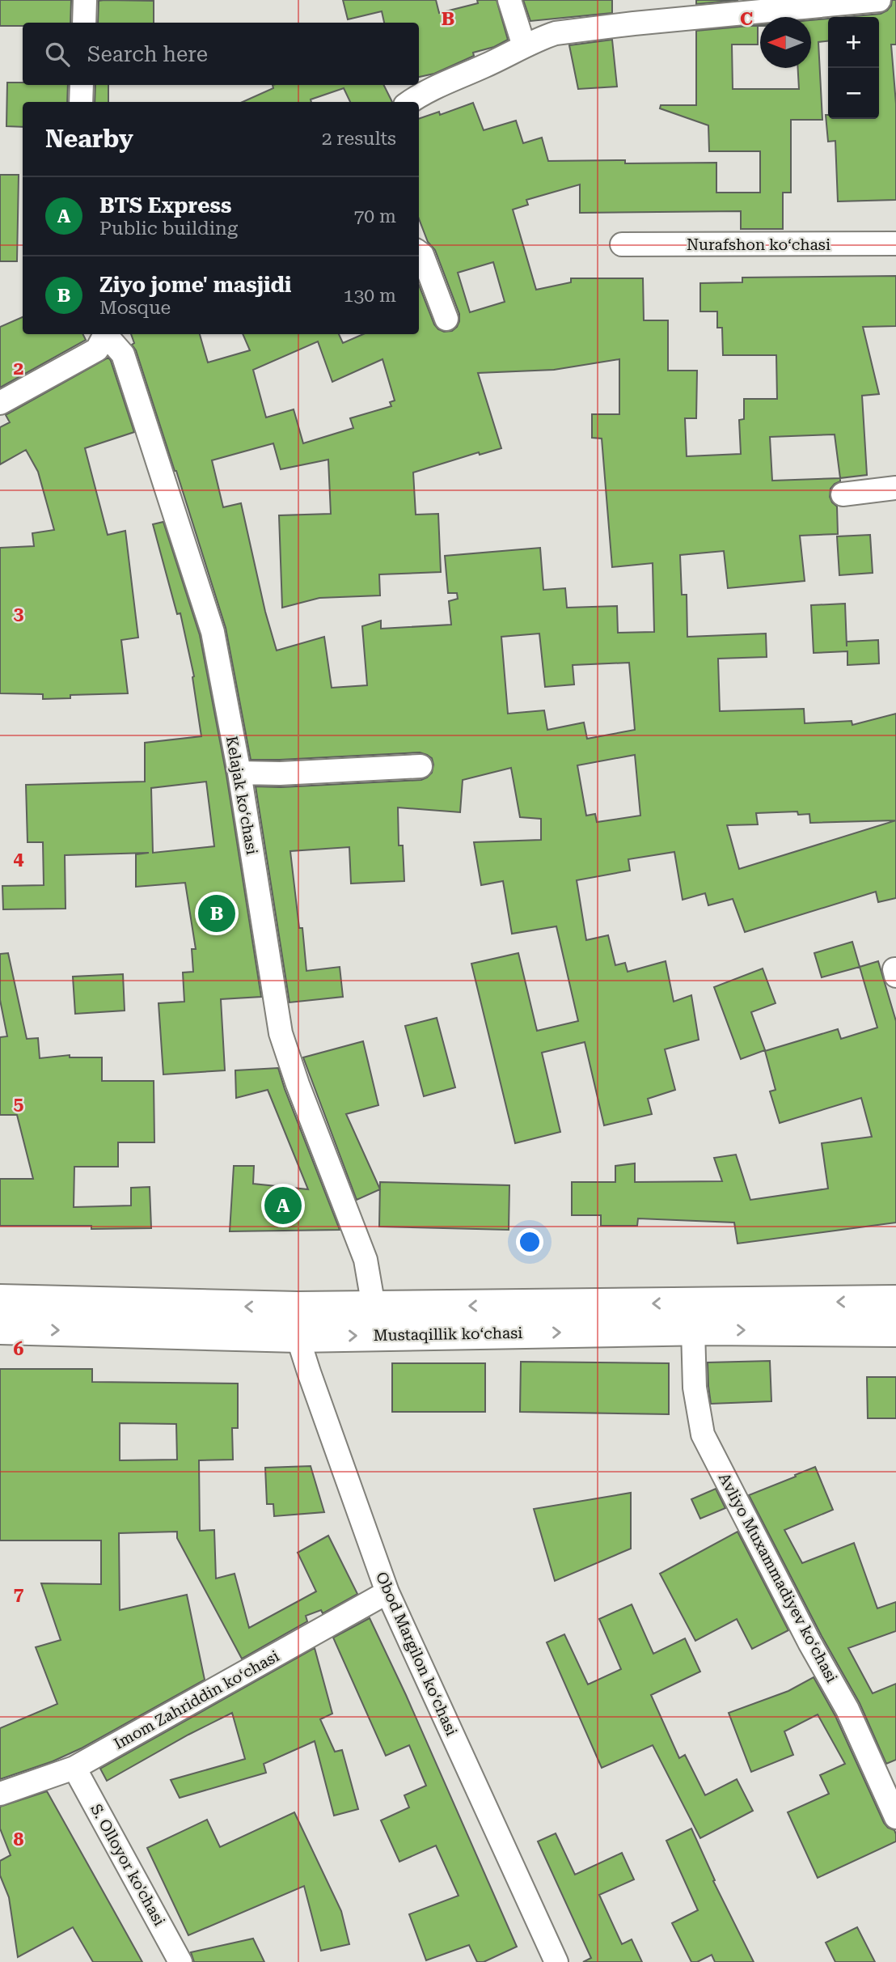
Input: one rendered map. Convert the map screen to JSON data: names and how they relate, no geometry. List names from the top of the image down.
{
  "streets": {
    "main road": ["Mustaqillik koʻchasi"],
    "street": [
      "Nurafshon koʻchasi",
      "Kelajak koʻchasi",
      "Avliyo Muxammadiyev koʻchasi",
      "Obod Margilon koʻchasi",
      "Imom Zahriddin koʻchasi",
      "S. Olloyor ko'chasi"
    ]
  },
  "crossings": [
    ["Kelajak koʻchasi", "Mustaqillik koʻchasi"],
    ["Mustaqillik koʻchasi", "Avliyo Muxammadiyev koʻchasi"],
    ["Mustaqillik koʻchasi", "Obod Margilon koʻchasi"],
    ["Obod Margilon koʻchasi", "Imom Zahriddin koʻchasi"],
    ["Imom Zahriddin koʻchasi", "S. Olloyor ko'chasi"]
  ],
  "north": "left",
  "page": {
    "map_buttons": ["+", "−"],
    "search": "Search here",
    "heading": ["Nearby", "2 results"],
    "list": [
      {
        "mark": "A",
        "name": "BTS Express",
        "note": "Public building",
        "value": "70 m"
      },
      {
        "mark": "B",
        "name": "Ziyo jome' masjidi",
        "note": "Mosque",
        "value": "130 m"
      }
    ],
    "pins": ["B", "A"]
  },
  "grid": {
    "columns": ["B", "C"],
    "rows": [
      "2",
      "3",
      "4",
      "5",
      "6",
      "7",
      "8"
    ]
  }
}
